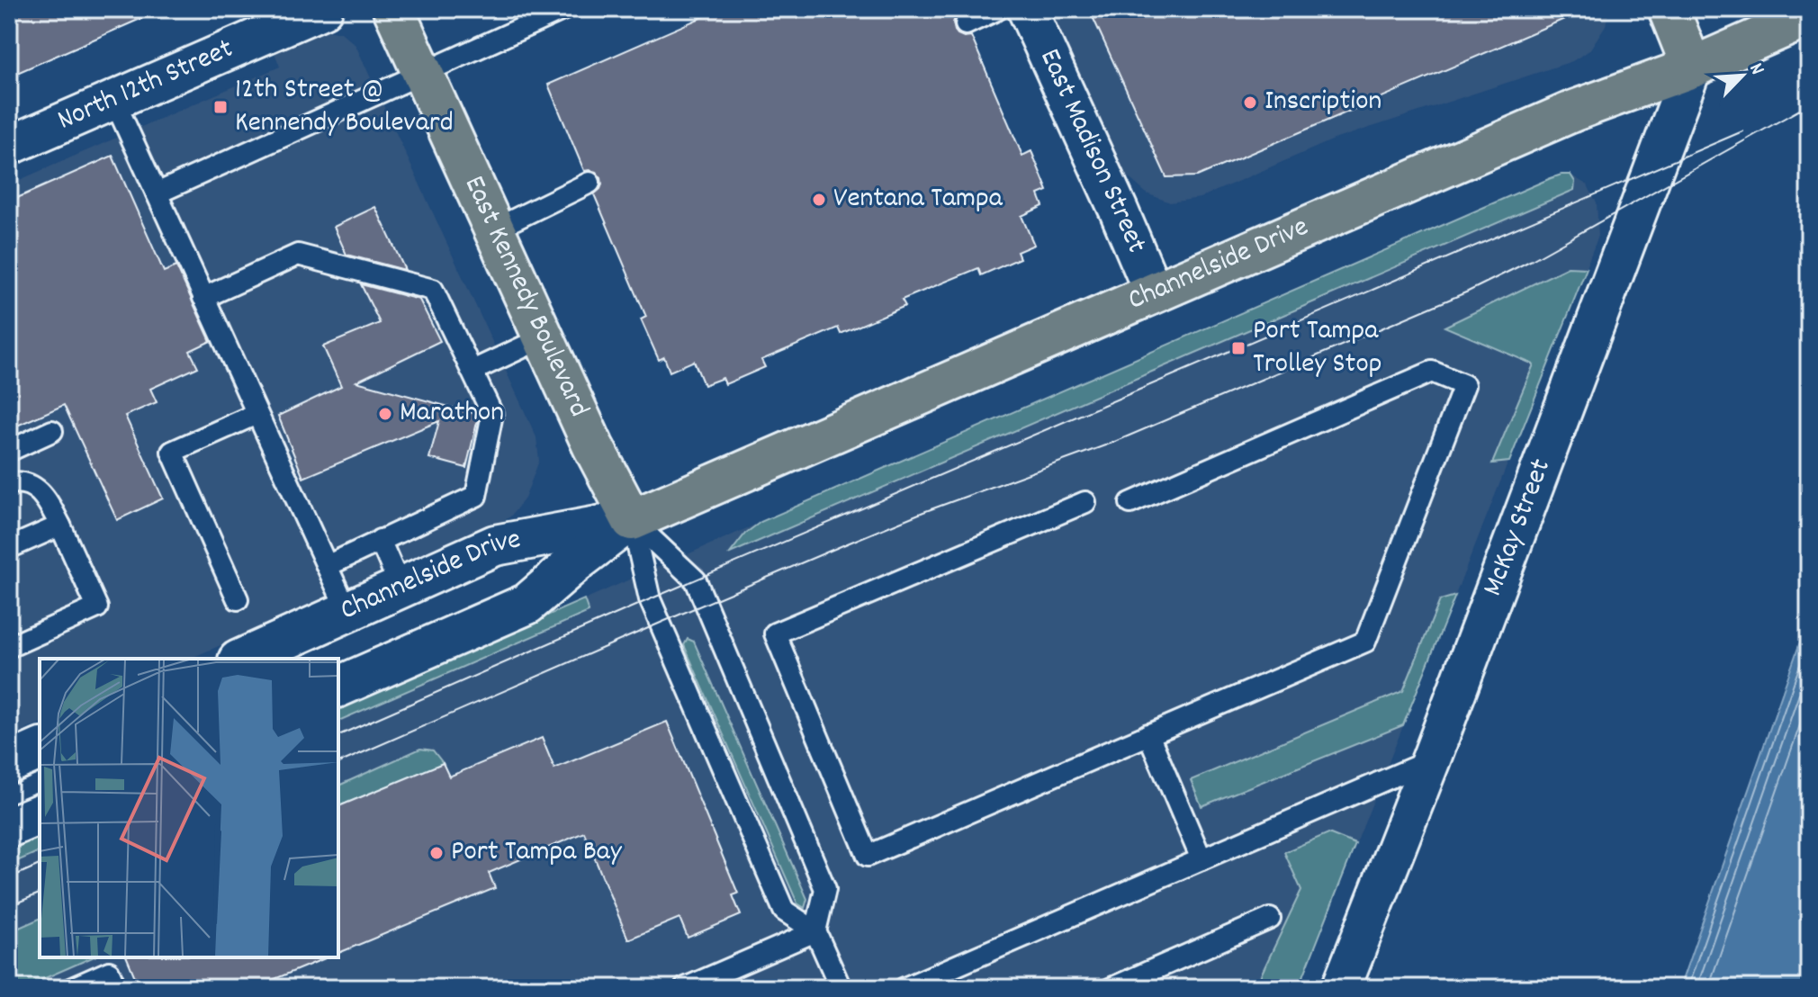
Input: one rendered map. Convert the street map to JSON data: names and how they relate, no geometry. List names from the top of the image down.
{
  "streets": {
    "main road": ["Channelside Drive", "East Kennedy Boulevard"],
    "street": ["North 12th Street", "East Madison Street", "McKay Street"]
  },
  "crossings": [
    ["East Madison Street", "Channelside Drive"],
    ["Channelside Drive", "East Kennedy Boulevard"],
    ["Channelside Drive", "McKay Street"]
  ],
  "places": {
    "other": [
      "Inscription",
      "Ventana Tampa",
      "Marathon",
      "Port Tampa Bay"
    ],
    "transit": ["12th Street @ Kennendy Boulevard", "Port Tampa Trolley Stop"]
  },
  "north": "top right"
}
